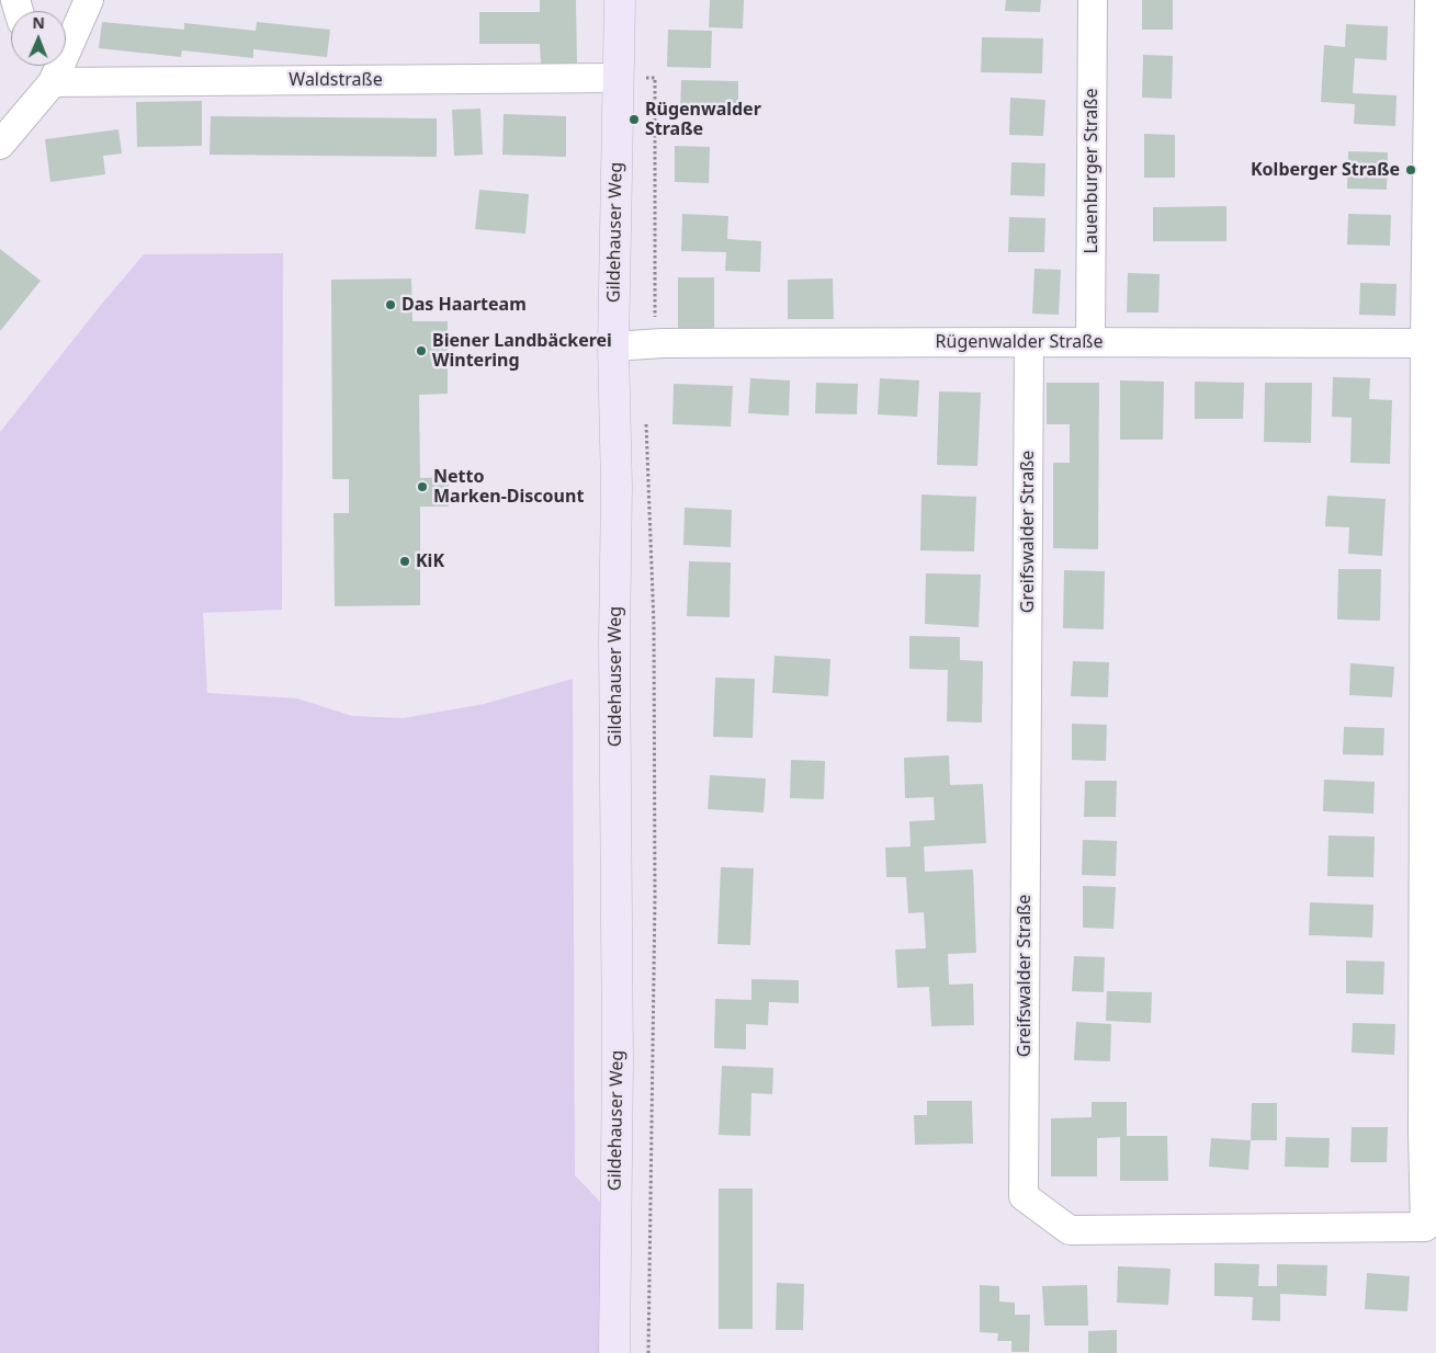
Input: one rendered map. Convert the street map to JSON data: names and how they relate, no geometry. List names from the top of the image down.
{
  "streets": {
    "street": [
      "Waldstraße",
      "Lauenburger Straße",
      "Gildehauser Weg",
      "Rügenwalder Straße",
      "Greifswalder Straße"
    ]
  },
  "crossings": [
    ["Waldstraße", "Gildehauser Weg"],
    ["Lauenburger Straße", "Rügenwalder Straße"],
    ["Gildehauser Weg", "Rügenwalder Straße"],
    ["Rügenwalder Straße", "Greifswalder Straße"]
  ],
  "places": [
    "Rügenwalder Straße",
    "Kolberger Straße",
    "Das Haarteam",
    "Biener Landbäckerei Wintering",
    "Netto Marken-Discount",
    "KiK"
  ],
  "north": "top"
}
